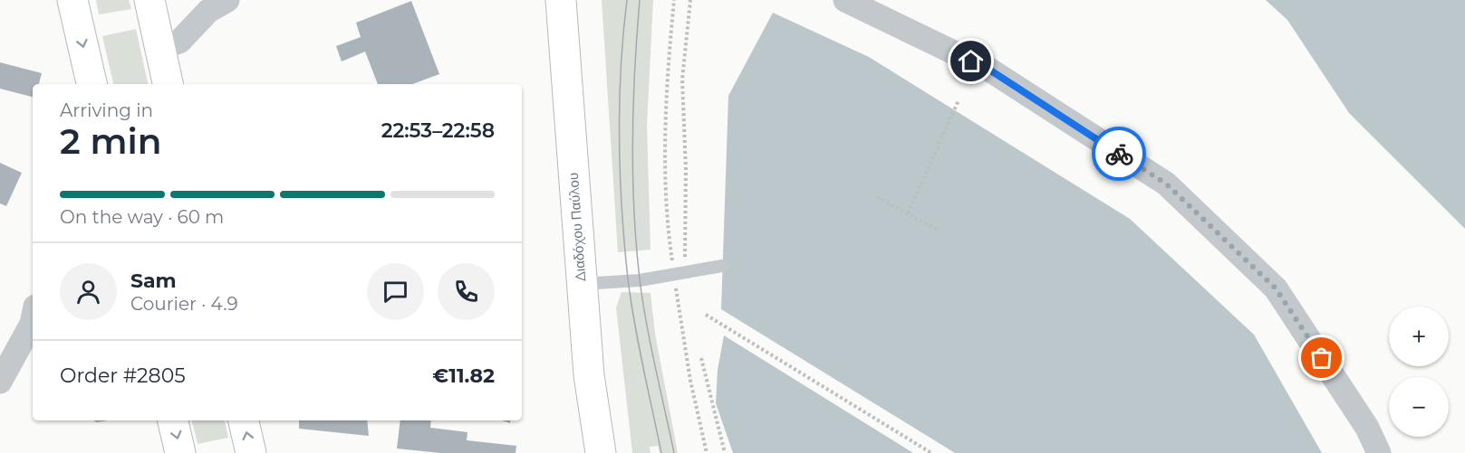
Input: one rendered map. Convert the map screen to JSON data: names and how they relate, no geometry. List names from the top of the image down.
{
  "streets": {
    "main road": ["Διαδόχου Παύλου"]
  },
  "page": {
    "heading": ["2 min", "Arriving in", "22:53–22:58"],
    "panel": [
      "Sam",
      "Courier · 4.9",
      "Order #2805",
      "€11.82"
    ],
    "bar": "On the way · 60 m",
    "map_buttons": ["+", "−"]
  }
}
